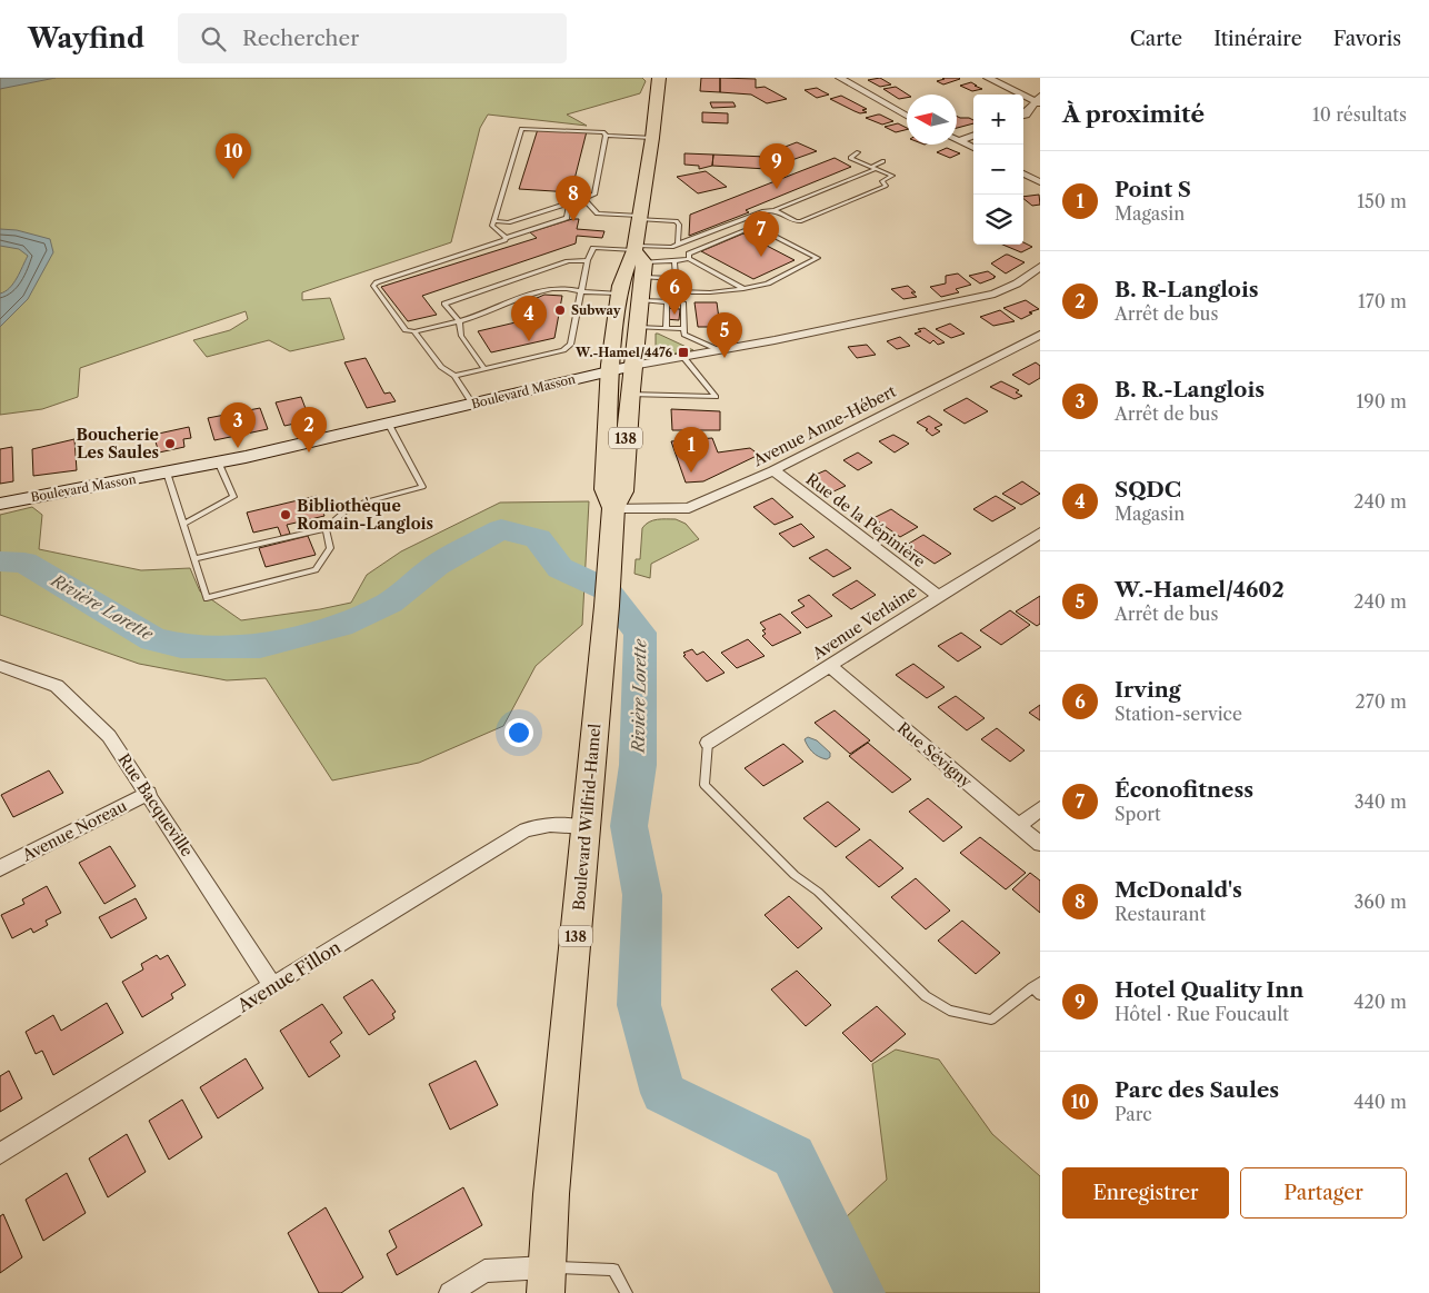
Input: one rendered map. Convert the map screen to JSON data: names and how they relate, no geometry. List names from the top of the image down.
{
  "streets": {
    "main road": ["Boulevard Masson", "138", "Boulevard Wilfrid-Hamel"],
    "street": [
      "Avenue Anne-Hébert",
      "Rue de la Pépinière",
      "Avenue Verlaine",
      "Rue Sévigny",
      "Rue Bacqueville",
      "Avenue Noreau",
      "Avenue Fillon"
    ]
  },
  "crossings": [
    ["Boulevard Masson", "Boulevard Wilfrid-Hamel"],
    ["Avenue Anne-Hébert", "Rue de la Pépinière"],
    ["Avenue Anne-Hébert", "Boulevard Wilfrid-Hamel"],
    ["Rue de la Pépinière", "Avenue Verlaine"],
    ["Avenue Verlaine", "Rue Sévigny"],
    ["Rue Bacqueville", "Avenue Noreau"],
    ["Rue Bacqueville", "Avenue Fillon"],
    ["Boulevard Wilfrid-Hamel", "Avenue Fillon"]
  ],
  "water": ["Rivière Lorette"],
  "places": {
    "other": ["Subway", "Boucherie Les Saules", "Bibliothèque Romain-Langlois"],
    "transit": ["W.-Hamel/4476"]
  },
  "north": "left",
  "page": {
    "header": "Wayfind",
    "search": "Rechercher",
    "nav": ["Carte", "Itinéraire", "Favoris"],
    "heading": ["À proximité", "10 résultats"],
    "map_buttons": ["+", "−"],
    "pins": [
      "10",
      "9",
      "8",
      "7",
      "6",
      "4",
      "5",
      "3",
      "2",
      "1"
    ],
    "list": [
      {
        "mark": "1",
        "name": "Point S",
        "note": "Magasin",
        "value": "150 m"
      },
      {
        "mark": "2",
        "name": "B. R-Langlois",
        "note": "Arrêt de bus",
        "value": "170 m"
      },
      {
        "mark": "3",
        "name": "B. R.-Langlois",
        "note": "Arrêt de bus",
        "value": "190 m"
      },
      {
        "mark": "4",
        "name": "SQDC",
        "note": "Magasin",
        "value": "240 m"
      },
      {
        "mark": "5",
        "name": "W.-Hamel/4602",
        "note": "Arrêt de bus",
        "value": "240 m"
      },
      {
        "mark": "6",
        "name": "Irving",
        "note": "Station-service",
        "value": "270 m"
      },
      {
        "mark": "7",
        "name": "Éconofitness",
        "note": "Sport",
        "value": "340 m"
      },
      {
        "mark": "8",
        "name": "McDonald's",
        "note": "Restaurant",
        "value": "360 m"
      },
      {
        "mark": "9",
        "name": "Hotel Quality Inn",
        "note": "Hôtel · Rue Foucault",
        "value": "420 m"
      },
      {
        "mark": "10",
        "name": "Parc des Saules",
        "note": "Parc",
        "value": "440 m"
      }
    ],
    "buttons": ["Enregistrer", "Partager"]
  }
}
